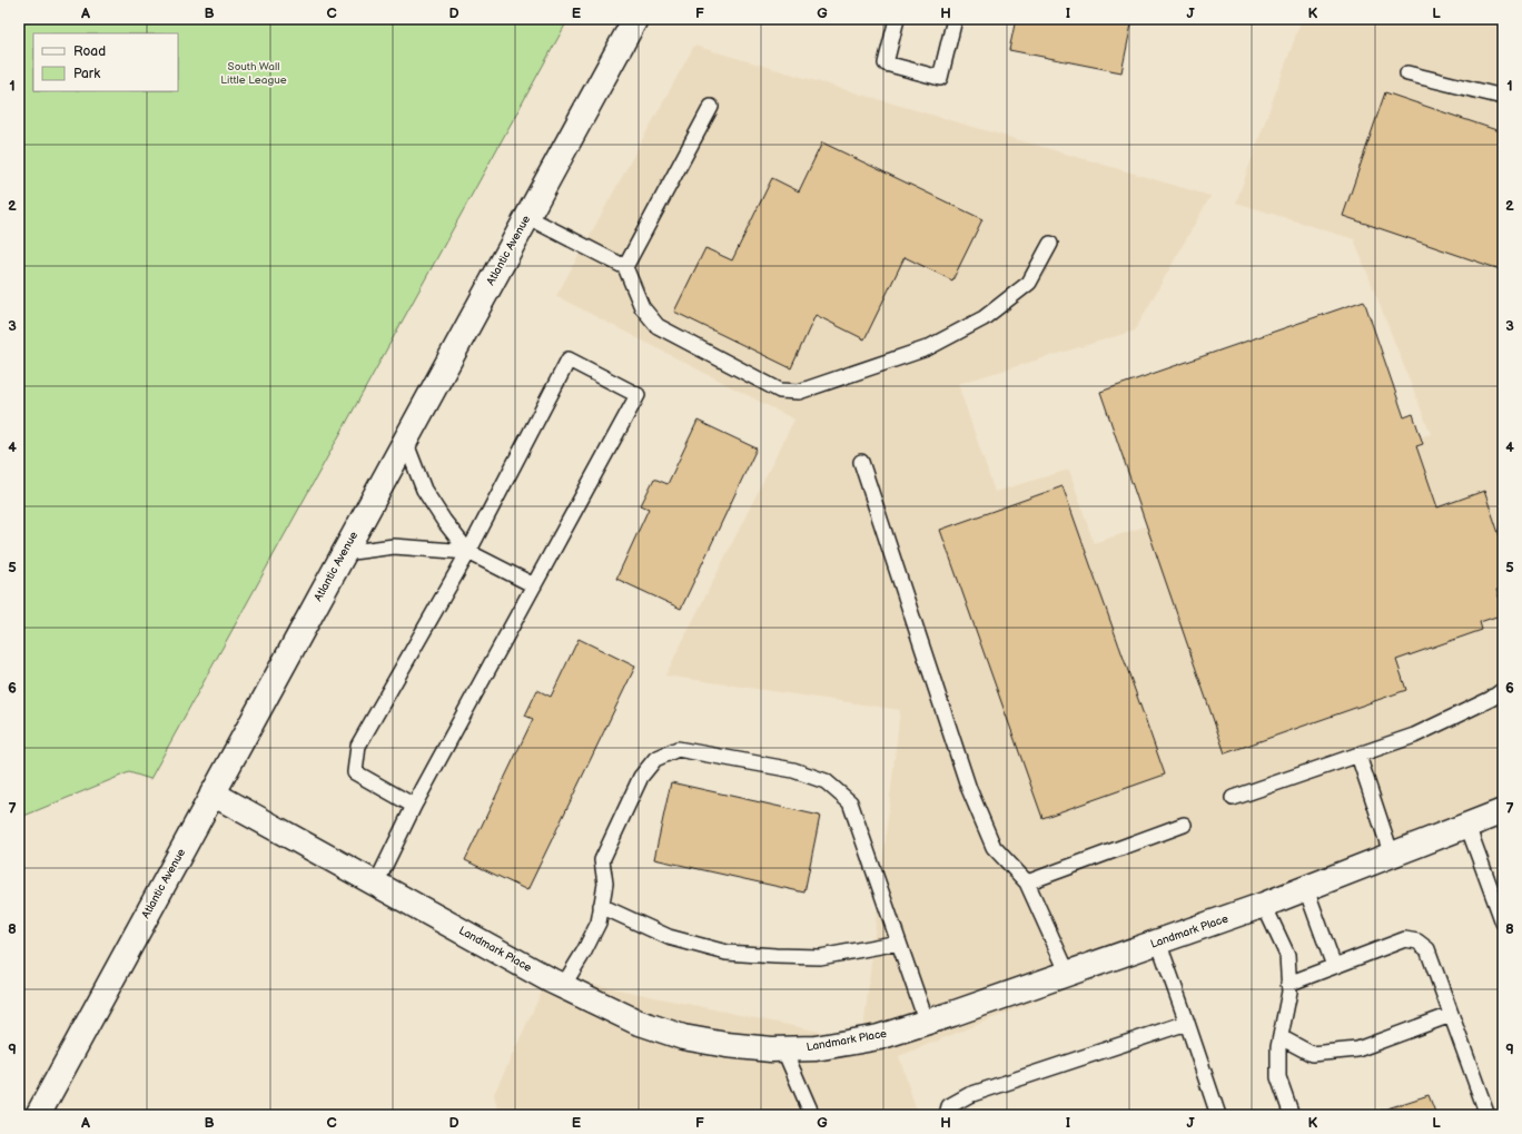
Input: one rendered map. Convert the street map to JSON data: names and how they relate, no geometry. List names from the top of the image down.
{
  "streets": {
    "street": ["Atlantic Avenue", "Landmark Place"]
  },
  "crossings": [
    ["Atlantic Avenue", "Landmark Place"]
  ],
  "parks": ["South Wall Little League"],
  "legend": ["Road", "Park"],
  "grid": {
    "columns": [
      "A",
      "B",
      "C",
      "D",
      "E",
      "F",
      "G",
      "H",
      "I",
      "J",
      "K",
      "L"
    ],
    "rows": [
      "1",
      "2",
      "3",
      "4",
      "5",
      "6",
      "7",
      "8",
      "9"
    ]
  }
}
